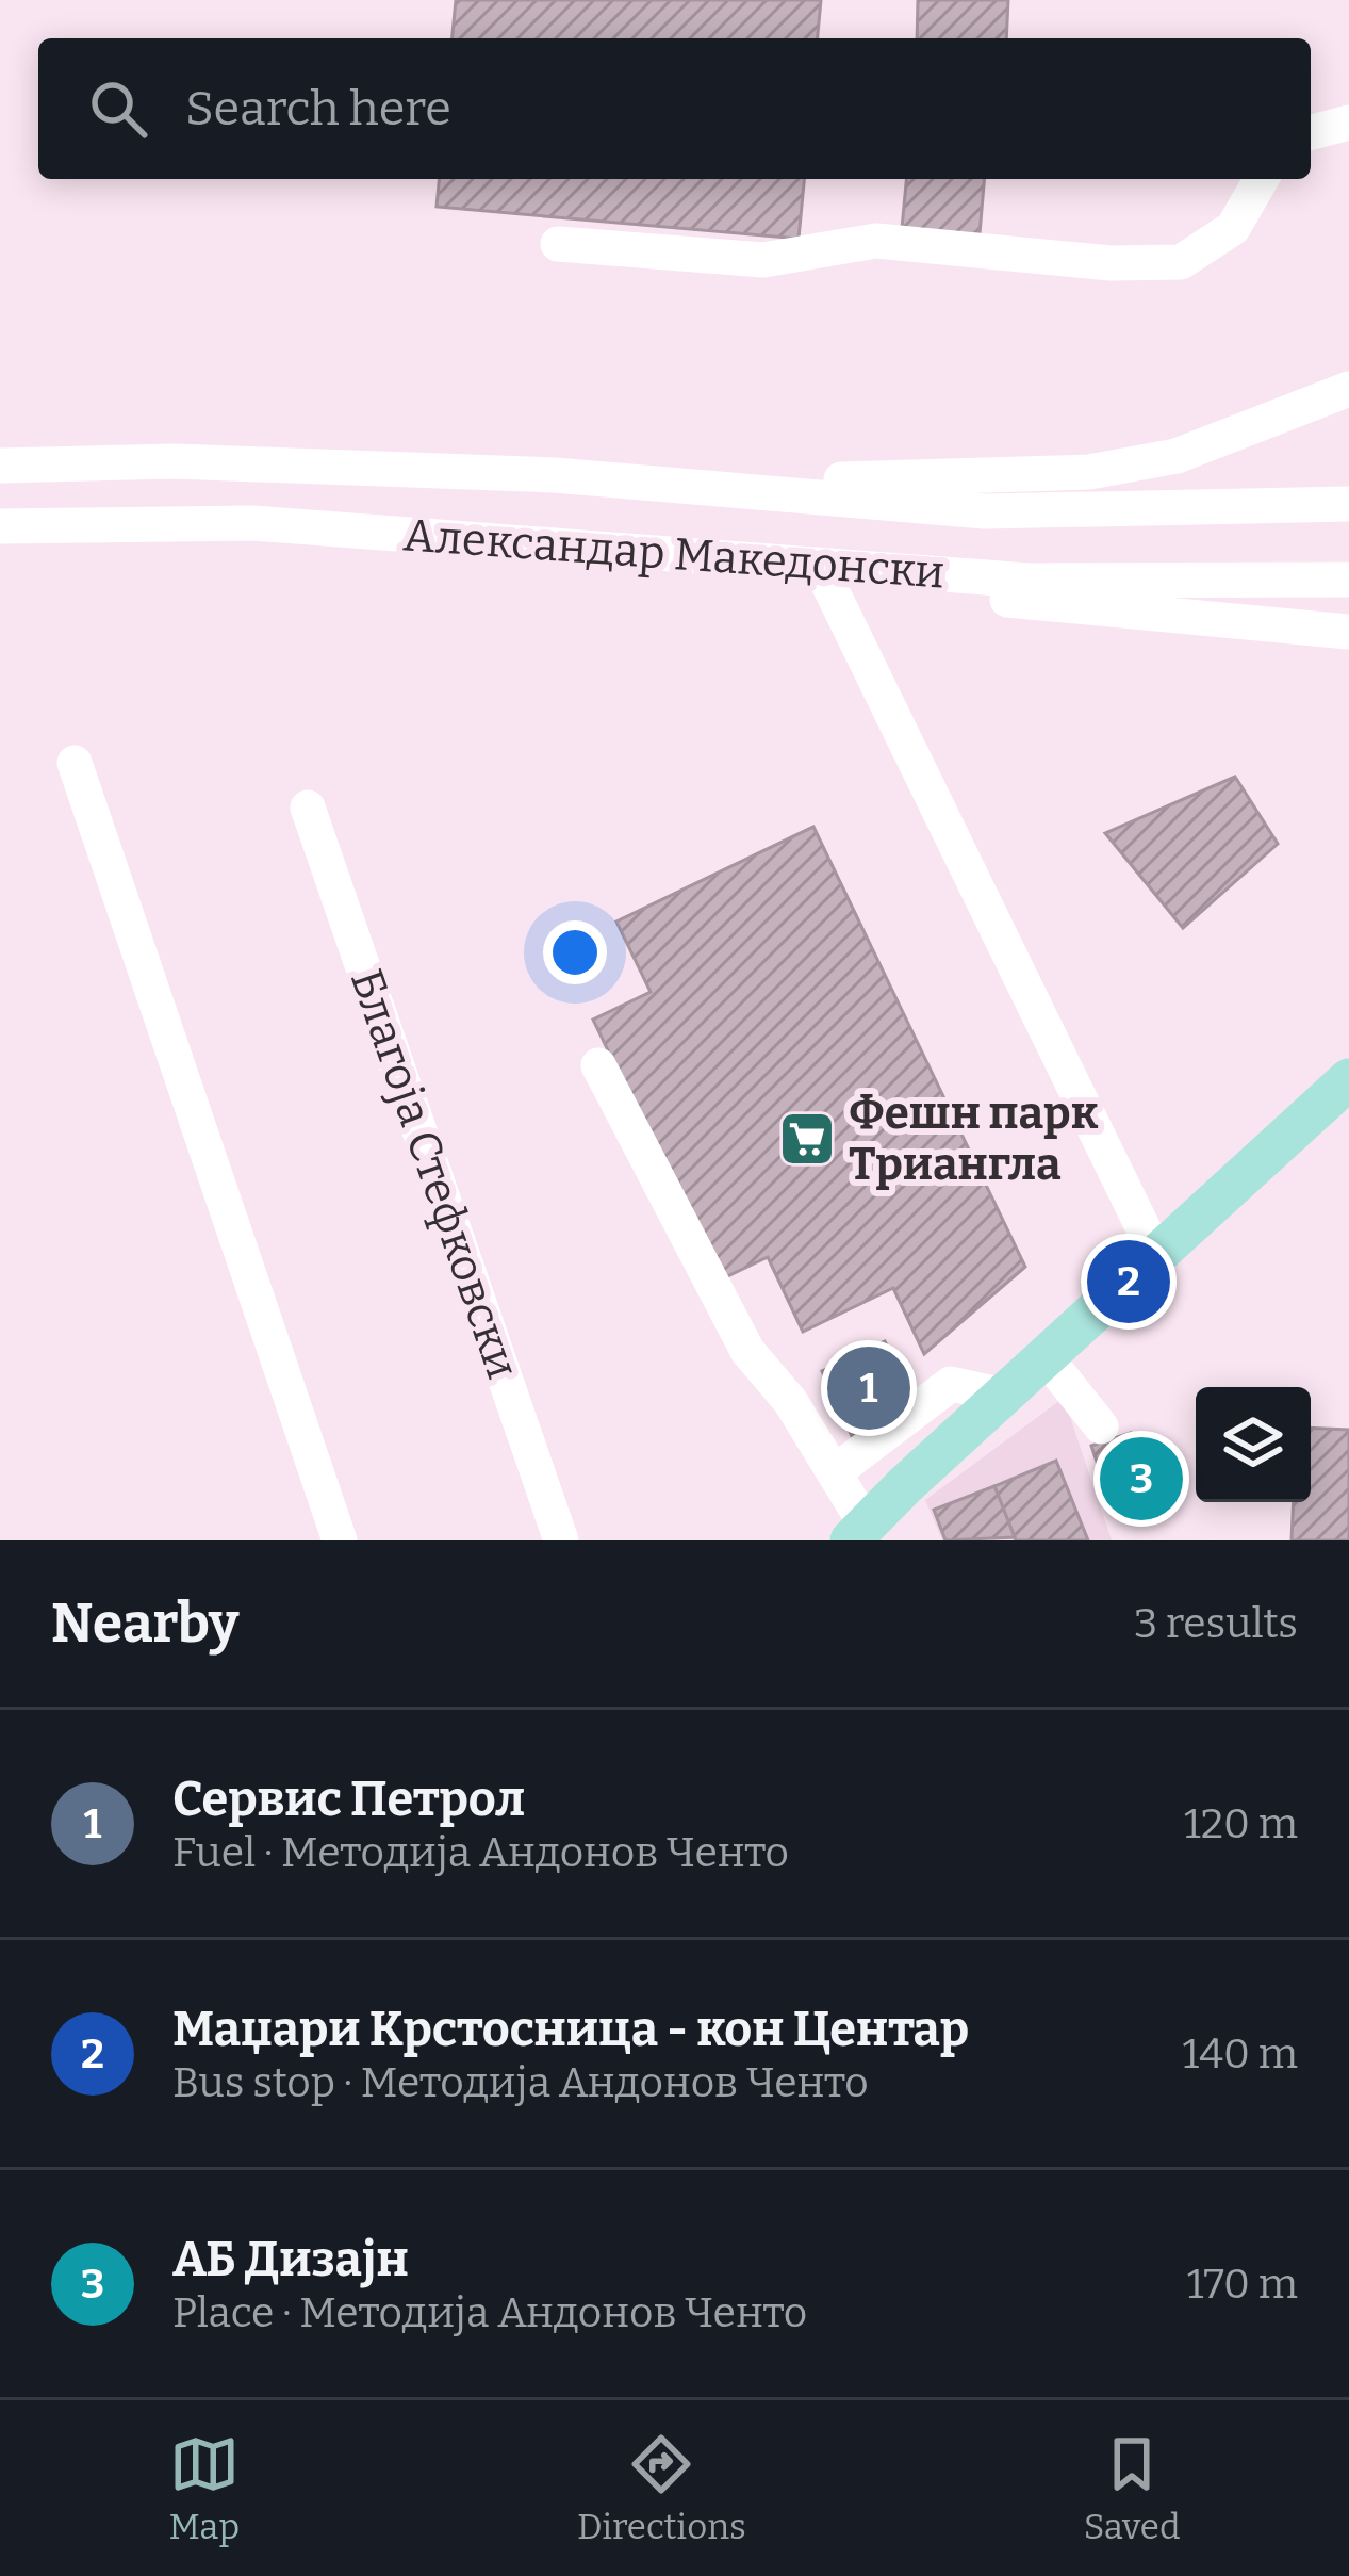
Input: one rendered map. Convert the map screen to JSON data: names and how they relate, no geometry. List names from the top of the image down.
{
  "streets": {
    "street": ["Александар Македонски", "Благоја Стефковски"]
  },
  "places": {
    "supermarket": ["Фешн парк Триангла"]
  },
  "page": {
    "search": "Search here",
    "pins": ["2", "1", "3"],
    "heading": ["Nearby", "3 results"],
    "list": [
      {
        "mark": "1",
        "name": "Сервис Петрол",
        "note": "Fuel · Методија Андонов Ченто",
        "value": "120 m"
      },
      {
        "mark": "2",
        "name": "Маџари Крстосница - кон Центар",
        "note": "Bus stop · Методија Андонов Ченто",
        "value": "140 m"
      },
      {
        "mark": "3",
        "name": "АБ Дизајн",
        "note": "Place · Методија Андонов Ченто",
        "value": "170 m"
      }
    ],
    "nav": ["Map", "Directions", "Saved"]
  }
}
